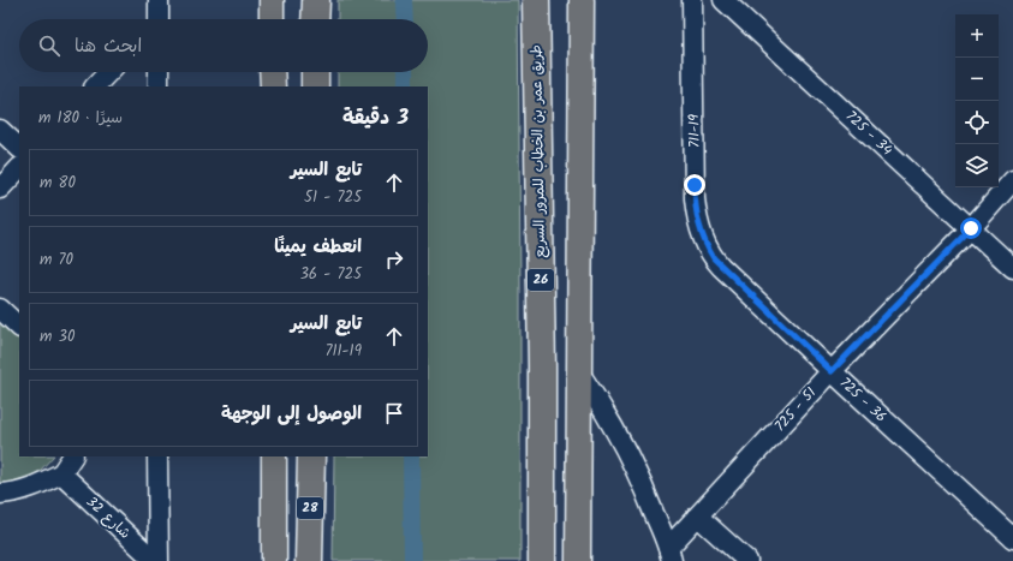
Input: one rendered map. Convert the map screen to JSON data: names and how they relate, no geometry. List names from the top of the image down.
{
  "streets": {
    "highway": ["طريق عمر بن الخطاب للمرور السريع", "26", "28"],
    "street": [
      "711-19",
      "725 - 34",
      "725 - 36",
      "725 - 51",
      "شارع 32"
    ]
  },
  "crossings": [
    ["711-19", "725 - 36"],
    ["725 - 34", "725 - 51"],
    ["725 - 36", "725 - 51"]
  ],
  "page": {
    "map_buttons": ["+", "−"],
    "search": "ابحث هنا",
    "heading": ["3 دقيقة", "سيرًا · 180 m"],
    "list": [
      ["تابع السير", "725 - 51", "80 m"],
      ["انعطف يمينًا", "725 - 36", "70 m"],
      ["تابع السير", "711-19", "30 m"],
      "الوصول إلى الوجهة"
    ]
  }
}
